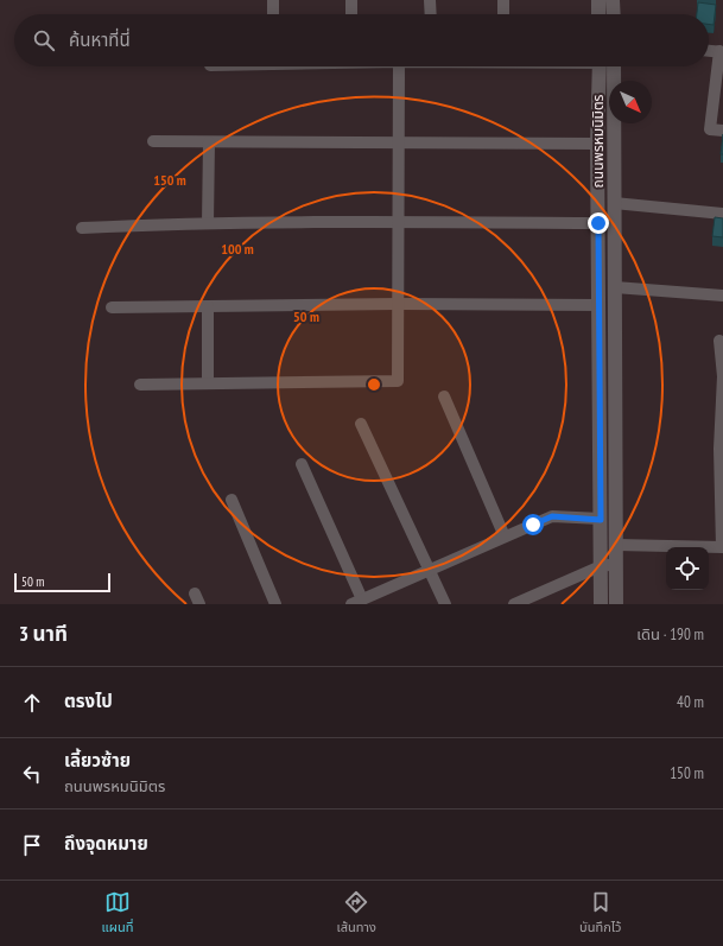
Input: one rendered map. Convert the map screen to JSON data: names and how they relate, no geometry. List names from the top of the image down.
{
  "streets": {
    "street": ["ถนนพรหมนิมิตร"]
  },
  "scale_bar": "50 m",
  "north": "bottom right",
  "page": {
    "search": "ค้นหาที่นี่",
    "scale": "50 m",
    "heading": ["3 นาที", "เดิน · 190 m"],
    "list": [
      ["ตรงไป", "40 m"],
      ["เลี้ยวซ้าย", "ถนนพรหมนิมิตร", "150 m"],
      "ถึงจุดหมาย"
    ],
    "nav": ["แผนที่", "เส้นทาง", "บันทึกไว้"]
  },
  "rings": ["150 m", "100 m", "50 m"]
}
